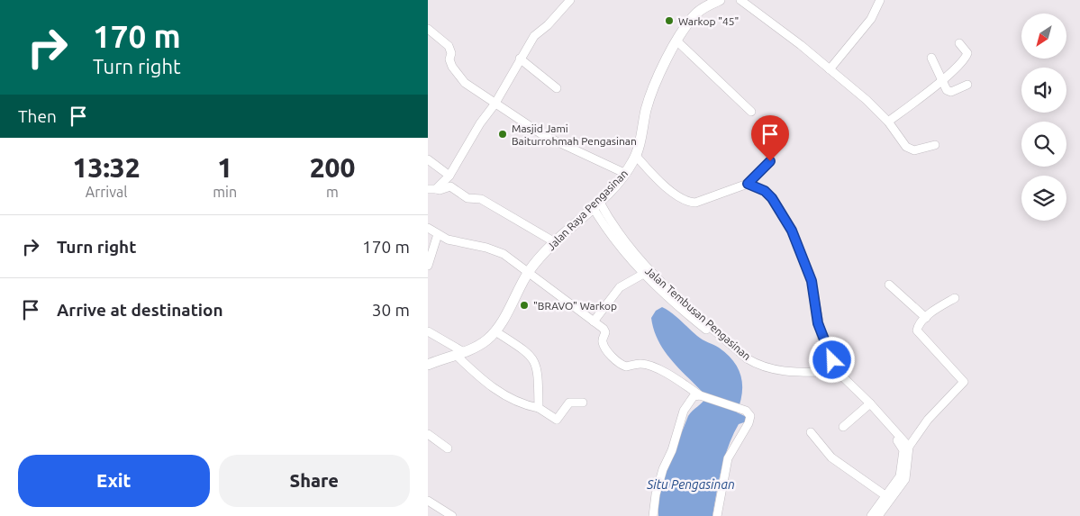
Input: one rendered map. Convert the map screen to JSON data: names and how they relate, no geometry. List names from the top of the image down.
{
  "streets": {
    "main road": ["Jalan Raya Pengasinan"],
    "street": ["Jalan Tembusan Pengasinan"]
  },
  "crossings": [
    ["Jalan Raya Pengasinan", "Jalan Tembusan Pengasinan"]
  ],
  "water": ["Situ Pengasinan"],
  "places": ["Warkop \"45\"", "Masjid Jami Baiturrohmah Pengasinan", "\"BRAVO\" Warkop"],
  "north": "bottom left",
  "page": {
    "turn": ["170 m", "Turn right"],
    "then": "Then",
    "eta": [
      "13:32",
      "Arrival",
      "1",
      "min",
      "200",
      "m"
    ],
    "list": [
      {
        "name": "Turn right",
        "value": "170 m"
      },
      {
        "name": "Arrive at destination",
        "value": "30 m"
      }
    ],
    "buttons": ["Exit", "Share"]
  }
}
